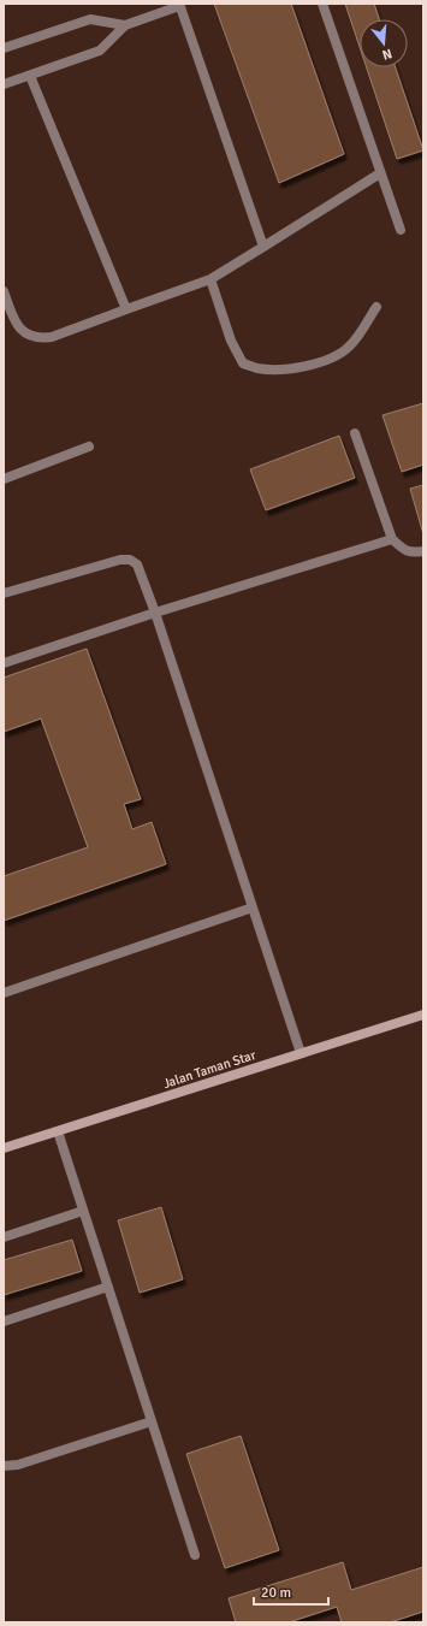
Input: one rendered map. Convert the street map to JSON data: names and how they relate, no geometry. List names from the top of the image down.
{
  "streets": {
    "street": ["Jalan Taman Star"]
  },
  "scale_bar": "20 m",
  "north": "bottom"
}
